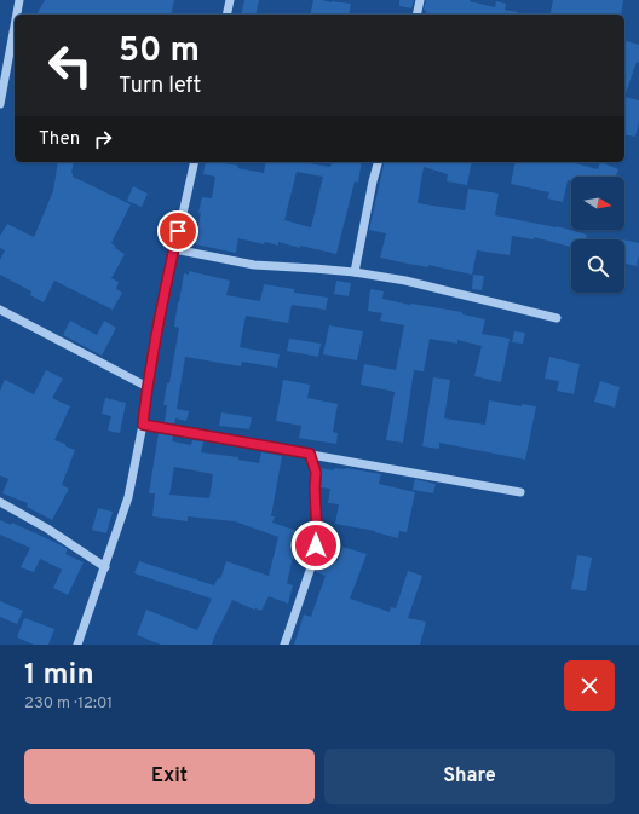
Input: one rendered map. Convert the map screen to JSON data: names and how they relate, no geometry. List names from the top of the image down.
{
  "north": "right",
  "page": {
    "turn": ["50 m", "Turn left"],
    "then": "Then",
    "heading": ["1 min", "230 m · 12:01"],
    "buttons": ["Exit", "Share"]
  }
}
